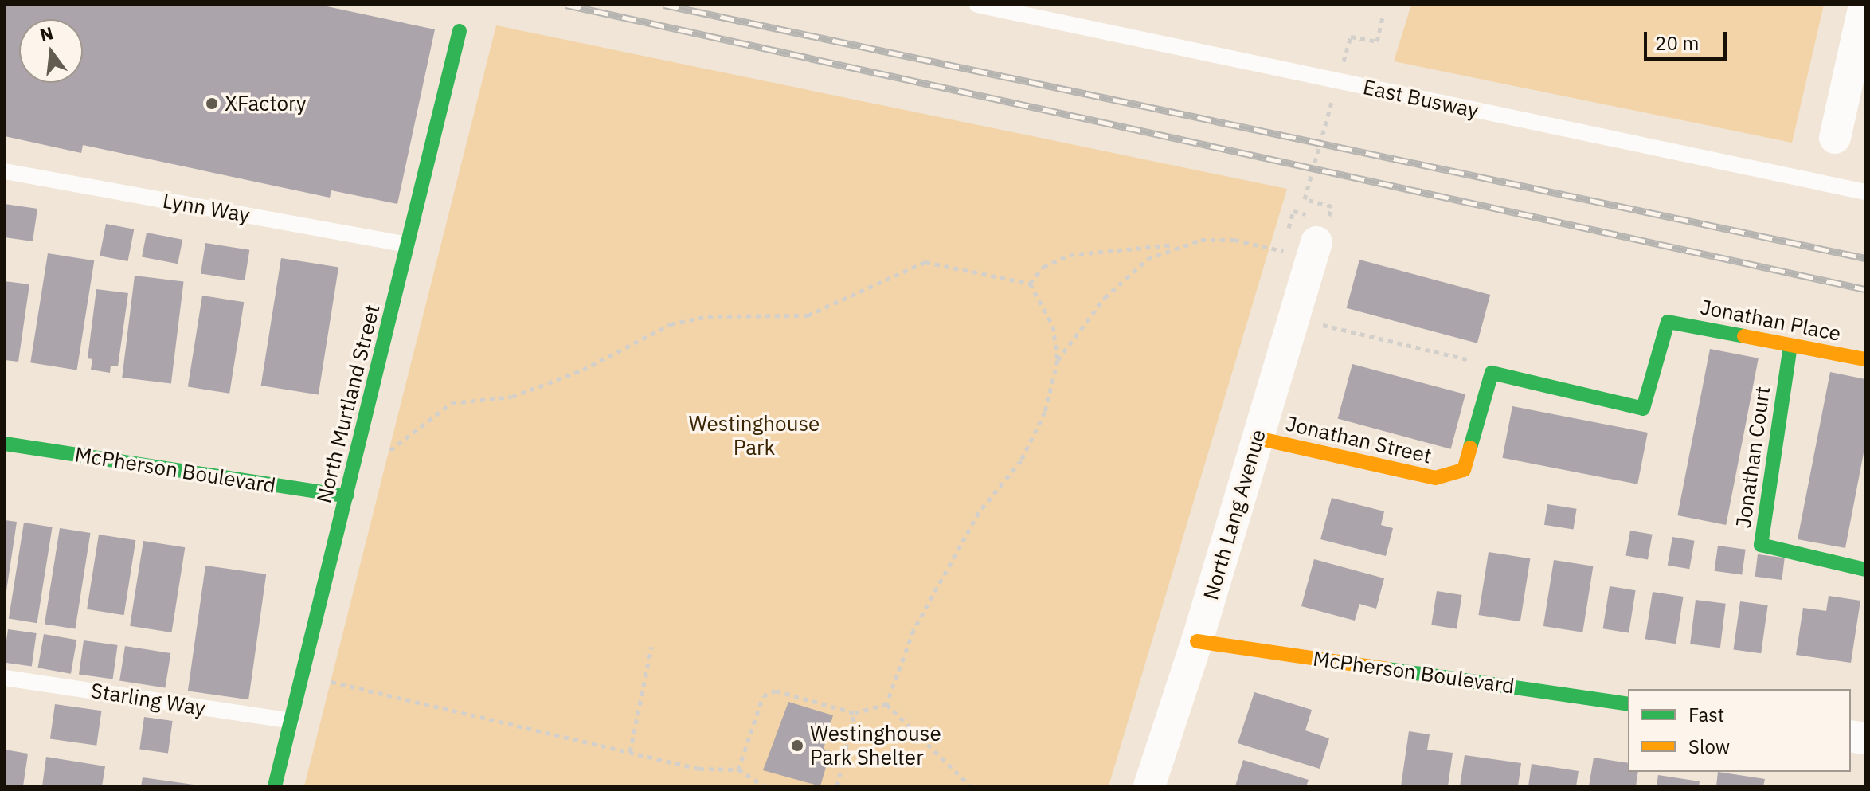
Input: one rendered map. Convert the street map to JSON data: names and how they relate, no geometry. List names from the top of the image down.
{
  "streets": {
    "street": [
      "Jonathan Place",
      "North Murtland Street",
      "Jonathan Street",
      "Jonathan Court",
      "McPherson Boulevard",
      "North Lang Avenue"
    ],
    "lane": ["East Busway", "Lynn Way", "Starling Way"]
  },
  "crossings": [
    ["Lynn Way", "North Murtland Street"],
    ["Jonathan Place", "Jonathan Street"],
    ["Jonathan Place", "Jonathan Court"],
    ["North Murtland Street", "McPherson Boulevard"],
    ["North Murtland Street", "Starling Way"],
    ["Jonathan Street", "North Lang Avenue"],
    ["McPherson Boulevard", "North Lang Avenue"]
  ],
  "parks": ["Westinghouse Park"],
  "places": ["XFactory", "Westinghouse Park Shelter"],
  "legend": ["Fast", "Slow"],
  "scale_bar": "20 m",
  "north": "top"
}
